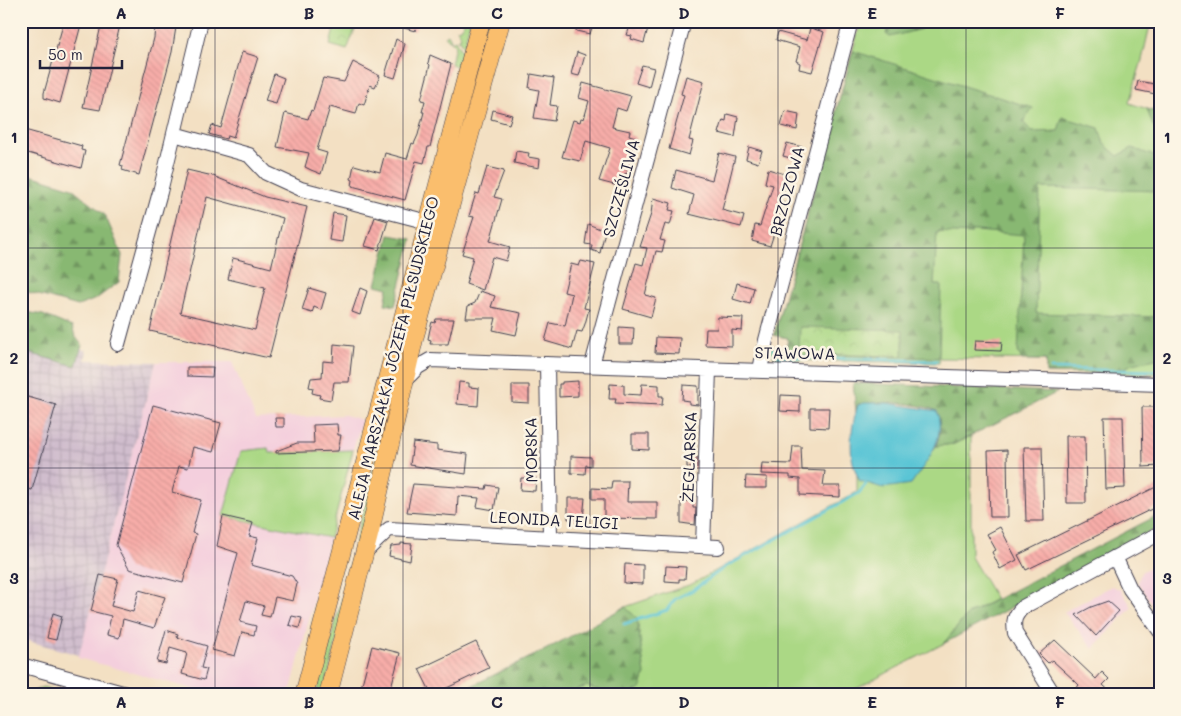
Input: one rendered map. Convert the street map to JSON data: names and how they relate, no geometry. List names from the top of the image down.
{
  "streets": {
    "main road": ["ALEJA MARSZAŁKA JÓZEFA PIŁSUDSKIEGO"],
    "street": [
      "SZCZĘŚLIWA",
      "BRZOZOWA",
      "STAWOWA",
      "MORSKA",
      "ŻEGLARSKA",
      "LEONIDA TELIGI"
    ]
  },
  "crossings": [
    ["SZCZĘŚLIWA", "STAWOWA"],
    ["BRZOZOWA", "STAWOWA"],
    ["STAWOWA", "MORSKA"],
    ["STAWOWA", "ŻEGLARSKA"],
    ["MORSKA", "LEONIDA TELIGI"],
    ["ŻEGLARSKA", "LEONIDA TELIGI"]
  ],
  "scale_bar": "50 m",
  "grid": {
    "columns": [
      "A",
      "B",
      "C",
      "D",
      "E",
      "F"
    ],
    "rows": ["1", "2", "3"]
  }
}
